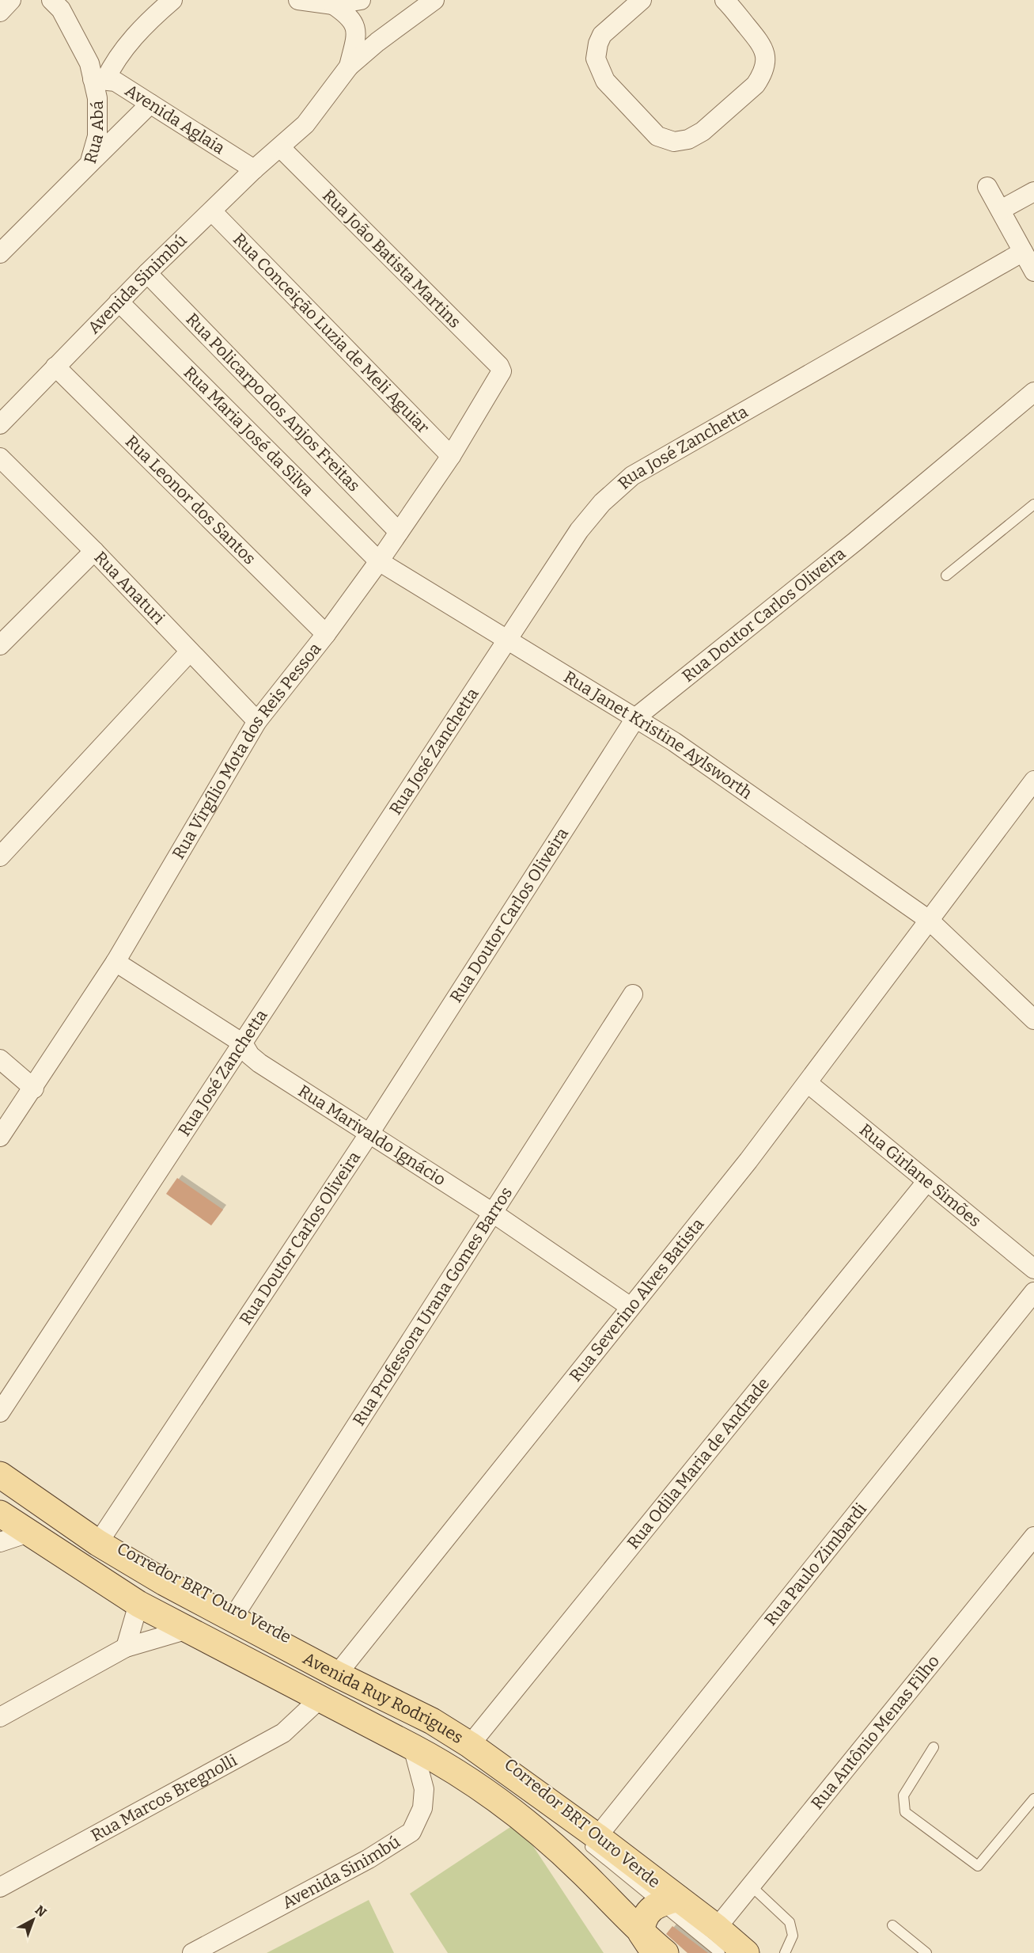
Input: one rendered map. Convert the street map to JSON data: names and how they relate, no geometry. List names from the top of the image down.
{
  "streets": {
    "main road": ["Avenida Ruy Rodrigues"],
    "street": [
      "Avenida Aglaia",
      "Rua Abá",
      "Rua João Batista Martins",
      "Avenida Sinimbú",
      "Rua Conceição Luzia de Meli Aguiar",
      "Rua Policarpo dos Anjos Freitas",
      "Rua Maria José da Silva",
      "Rua José Zanchetta",
      "Rua Leonor dos Santos",
      "Rua Anaturi",
      "Rua Doutor Carlos Oliveira",
      "Rua Janet Kristine Aylsworth",
      "Rua Virgílio Mota dos Reis Pessoa",
      "Rua Marivaldo Ignácio",
      "Rua Girlane Simões",
      "Rua Severino Alves Batista",
      "Rua Professora Urana Gomes Barros",
      "Rua Odila Maria de Andrade",
      "Rua Paulo Zimbardi",
      "Rua Antônio Menas Filho",
      "Rua Marcos Bregnolli"
    ],
    "lane": ["Corredor BRT Ouro Verde"]
  },
  "crossings": [
    ["Avenida Aglaia", "Rua Abá"],
    ["Avenida Aglaia", "Avenida Sinimbú"],
    ["Rua João Batista Martins", "Avenida Sinimbú"],
    ["Rua João Batista Martins", "Rua Virgílio Mota dos Reis Pessoa"],
    ["Avenida Sinimbú", "Rua Conceição Luzia de Meli Aguiar"],
    ["Avenida Sinimbú", "Rua Policarpo dos Anjos Freitas"],
    ["Avenida Sinimbú", "Rua Maria José da Silva"],
    ["Avenida Sinimbú", "Rua Leonor dos Santos"],
    ["Avenida Sinimbú", "Avenida Ruy Rodrigues"],
    ["Rua Conceição Luzia de Meli Aguiar", "Rua Virgílio Mota dos Reis Pessoa"],
    ["Rua Policarpo dos Anjos Freitas", "Rua Virgílio Mota dos Reis Pessoa"],
    ["Rua Maria José da Silva", "Rua Janet Kristine Aylsworth"],
    ["Rua Maria José da Silva", "Rua Virgílio Mota dos Reis Pessoa"],
    ["Rua José Zanchetta", "Rua Janet Kristine Aylsworth"],
    ["Rua José Zanchetta", "Rua Marivaldo Ignácio"],
    ["Rua Leonor dos Santos", "Rua Virgílio Mota dos Reis Pessoa"],
    ["Rua Anaturi", "Rua Virgílio Mota dos Reis Pessoa"],
    ["Rua Doutor Carlos Oliveira", "Rua Janet Kristine Aylsworth"],
    ["Rua Doutor Carlos Oliveira", "Rua Marivaldo Ignácio"],
    ["Rua Doutor Carlos Oliveira", "Avenida Ruy Rodrigues"],
    ["Rua Janet Kristine Aylsworth", "Rua Virgílio Mota dos Reis Pessoa"],
    ["Rua Janet Kristine Aylsworth", "Rua Severino Alves Batista"],
    ["Rua Virgílio Mota dos Reis Pessoa", "Rua Marivaldo Ignácio"],
    ["Rua Marivaldo Ignácio", "Rua Severino Alves Batista"],
    ["Rua Marivaldo Ignácio", "Rua Professora Urana Gomes Barros"],
    ["Rua Girlane Simões", "Rua Severino Alves Batista"],
    ["Rua Girlane Simões", "Rua Odila Maria de Andrade"],
    ["Rua Severino Alves Batista", "Corredor BRT Ouro Verde"],
    ["Rua Severino Alves Batista", "Avenida Ruy Rodrigues"],
    ["Rua Severino Alves Batista", "Rua Marcos Bregnolli"],
    ["Rua Professora Urana Gomes Barros", "Avenida Ruy Rodrigues"],
    ["Rua Odila Maria de Andrade", "Avenida Ruy Rodrigues"],
    ["Rua Paulo Zimbardi", "Corredor BRT Ouro Verde"],
    ["Rua Paulo Zimbardi", "Avenida Ruy Rodrigues"],
    ["Corredor BRT Ouro Verde", "Avenida Ruy Rodrigues"],
    ["Corredor BRT Ouro Verde", "Rua Marcos Bregnolli"],
    ["Avenida Ruy Rodrigues", "Rua Antônio Menas Filho"],
    ["Avenida Ruy Rodrigues", "Rua Marcos Bregnolli"]
  ],
  "north": "top right"
}
